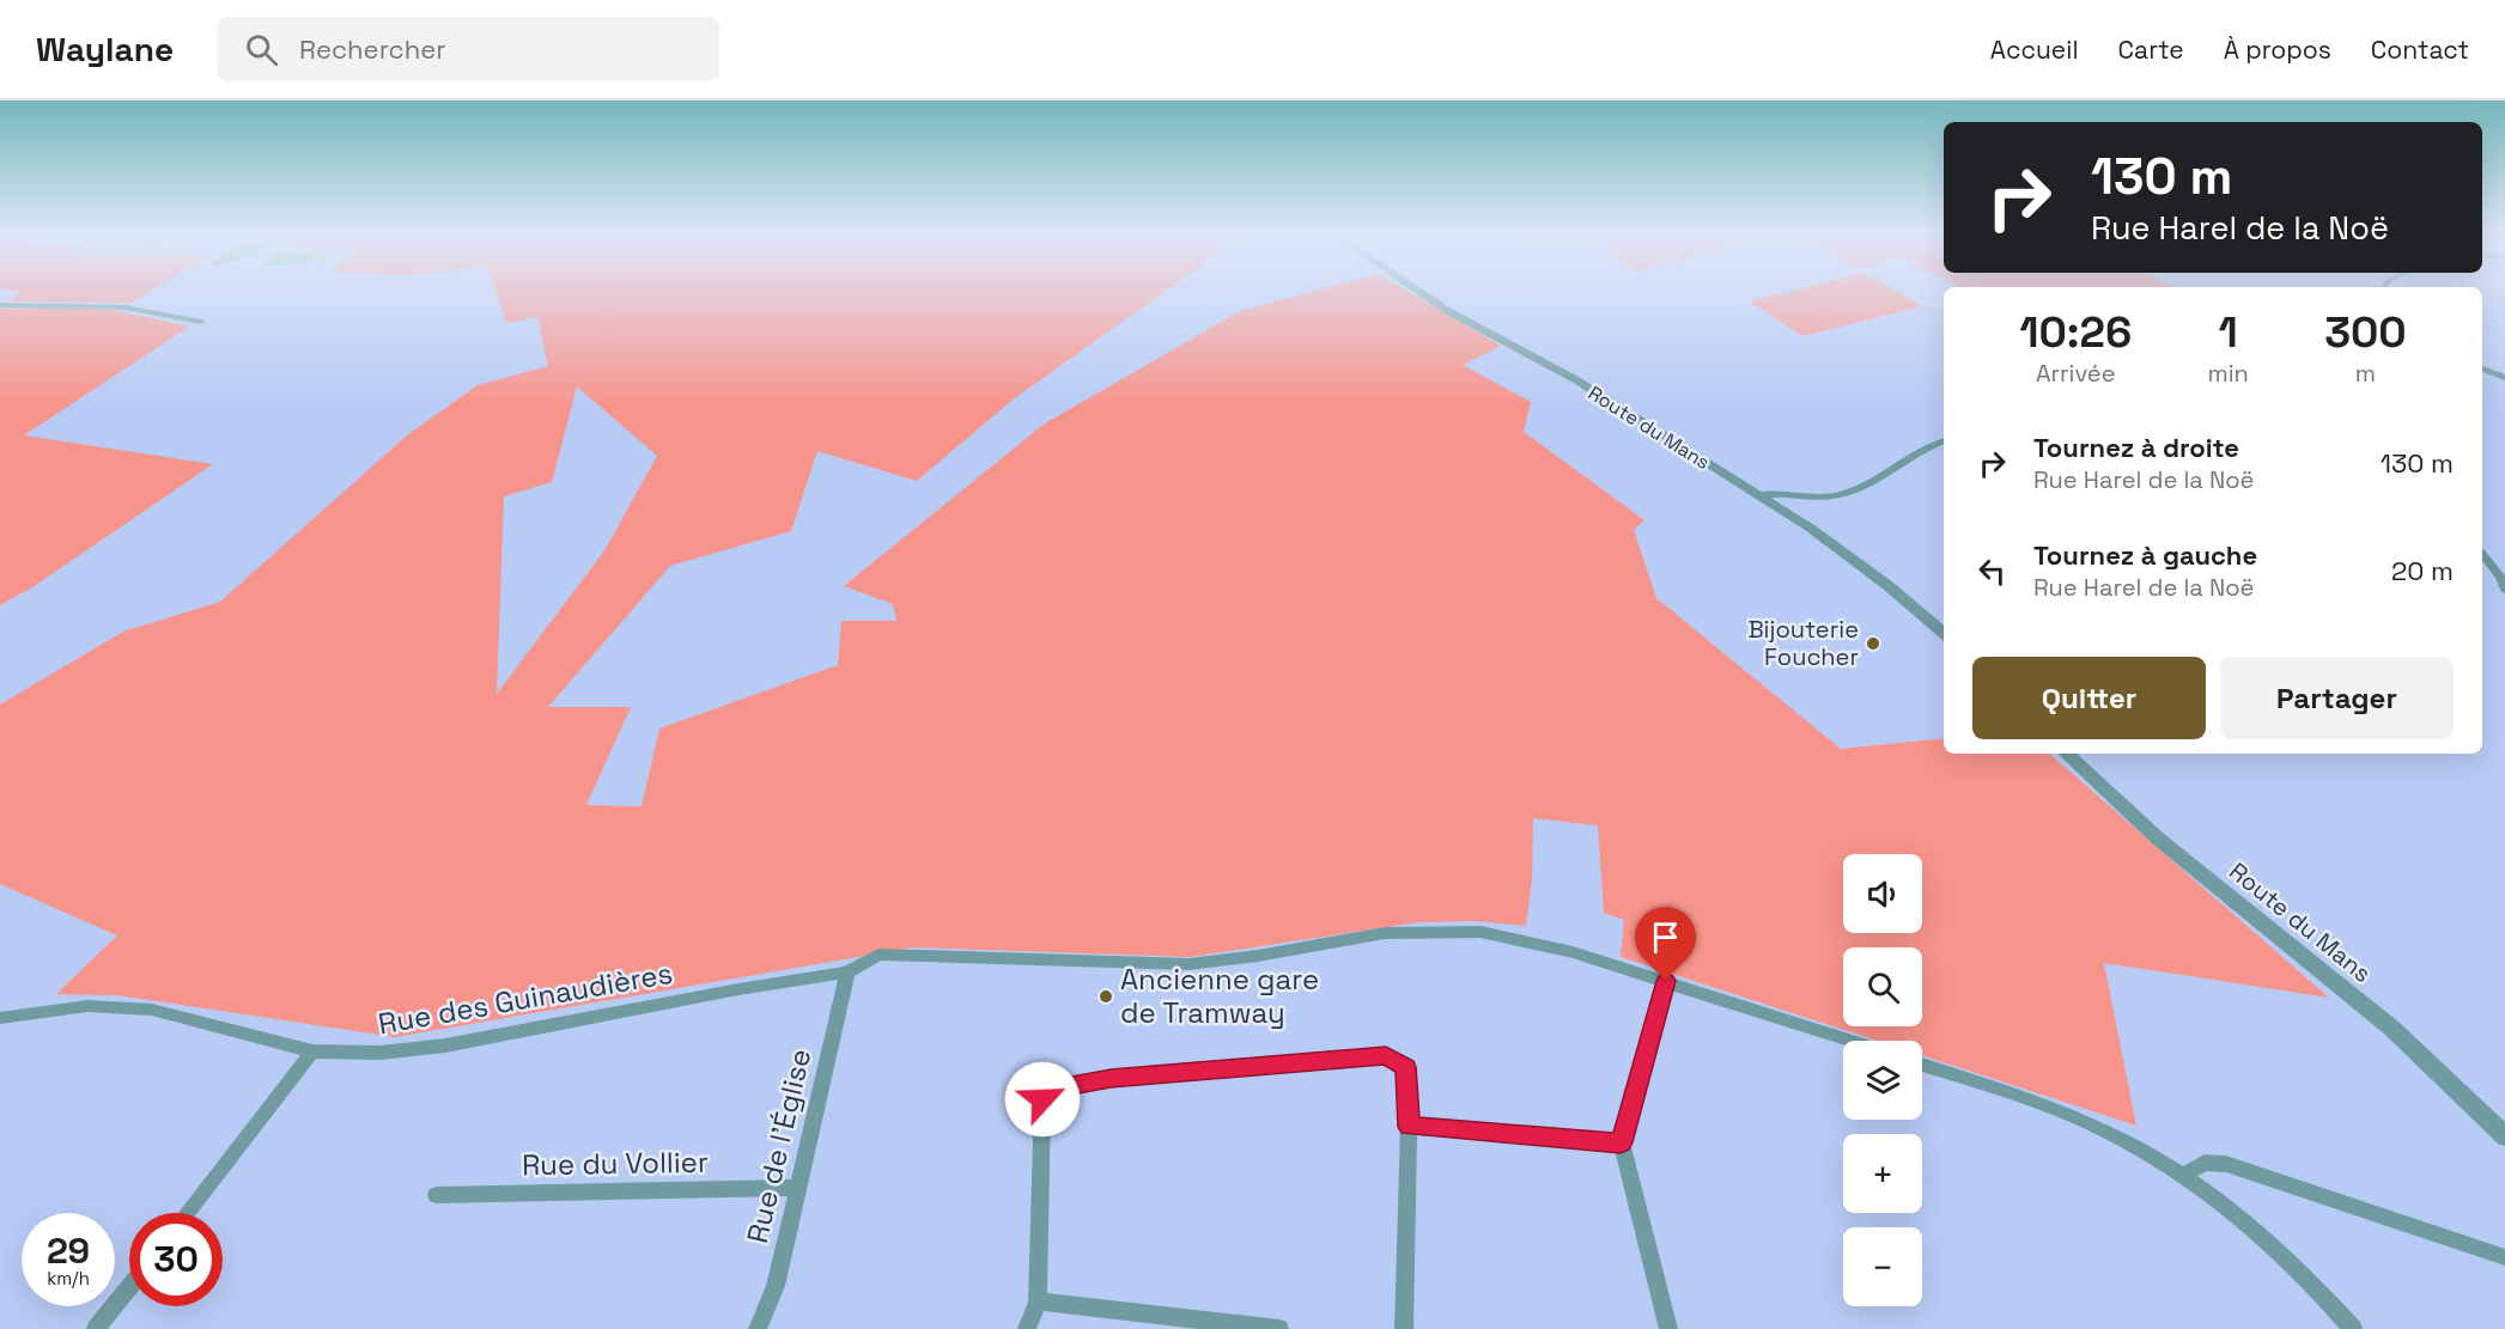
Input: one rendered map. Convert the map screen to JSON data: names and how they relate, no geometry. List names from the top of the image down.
{
  "streets": {
    "street": [
      "Route du Mans",
      "Rue des Guinaudières",
      "Rue de l'Église",
      "Rue du Vollier"
    ]
  },
  "crossings": [
    ["Rue des Guinaudières", "Rue de l'Église"],
    ["Rue de l'Église", "Rue du Vollier"]
  ],
  "places": ["Bijouterie Foucher", "Ancienne gare de Tramway"],
  "page": {
    "header": "Waylane",
    "search": "Rechercher",
    "nav": [
      "Accueil",
      "Carte",
      "À propos",
      "Contact"
    ],
    "turn": ["130 m", "Rue Harel de la Noë"],
    "eta": [
      "10:26",
      "Arrivée",
      "1",
      "min",
      "300",
      "m"
    ],
    "list": [
      {
        "name": "Tournez à droite",
        "note": "Rue Harel de la Noë",
        "value": "130 m"
      },
      {
        "name": "Tournez à gauche",
        "note": "Rue Harel de la Noë",
        "value": "20 m"
      }
    ],
    "buttons": ["Quitter", "Partager"],
    "map_buttons": ["+", "−"],
    "speed": "29 km/h",
    "limit": "30"
  }
}
